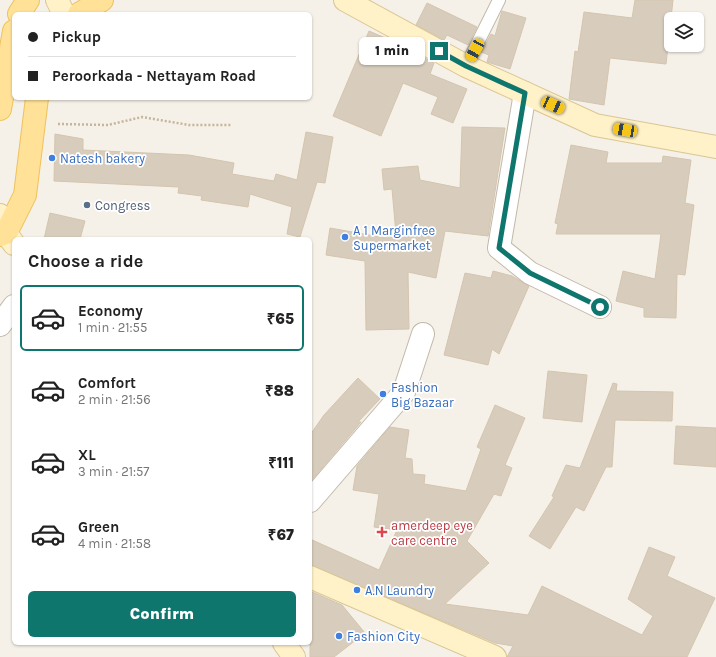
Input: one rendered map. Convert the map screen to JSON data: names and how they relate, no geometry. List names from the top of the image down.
{
  "places": {
    "other": [
      "Natesh bakery",
      "Congress",
      "A 1 Marginfree Supermarket",
      "Fashion Big Bazaar",
      "A.N Laundry",
      "Fashion City"
    ],
    "health": ["amerdeep eye care centre"]
  },
  "page": {
    "banner": ["Pickup", "Peroorkada - Nettayam Road"],
    "bubble": "1 min",
    "heading": "Choose a ride",
    "list": [
      {
        "name": "Economy",
        "note": "1 min · 21:55",
        "value": "₹65"
      },
      {
        "name": "Comfort",
        "note": "2 min · 21:56",
        "value": "₹88"
      },
      {
        "name": "XL",
        "note": "3 min · 21:57",
        "value": "₹111"
      },
      {
        "name": "Green",
        "note": "4 min · 21:58",
        "value": "₹67"
      }
    ],
    "buttons": "Confirm"
  }
}
